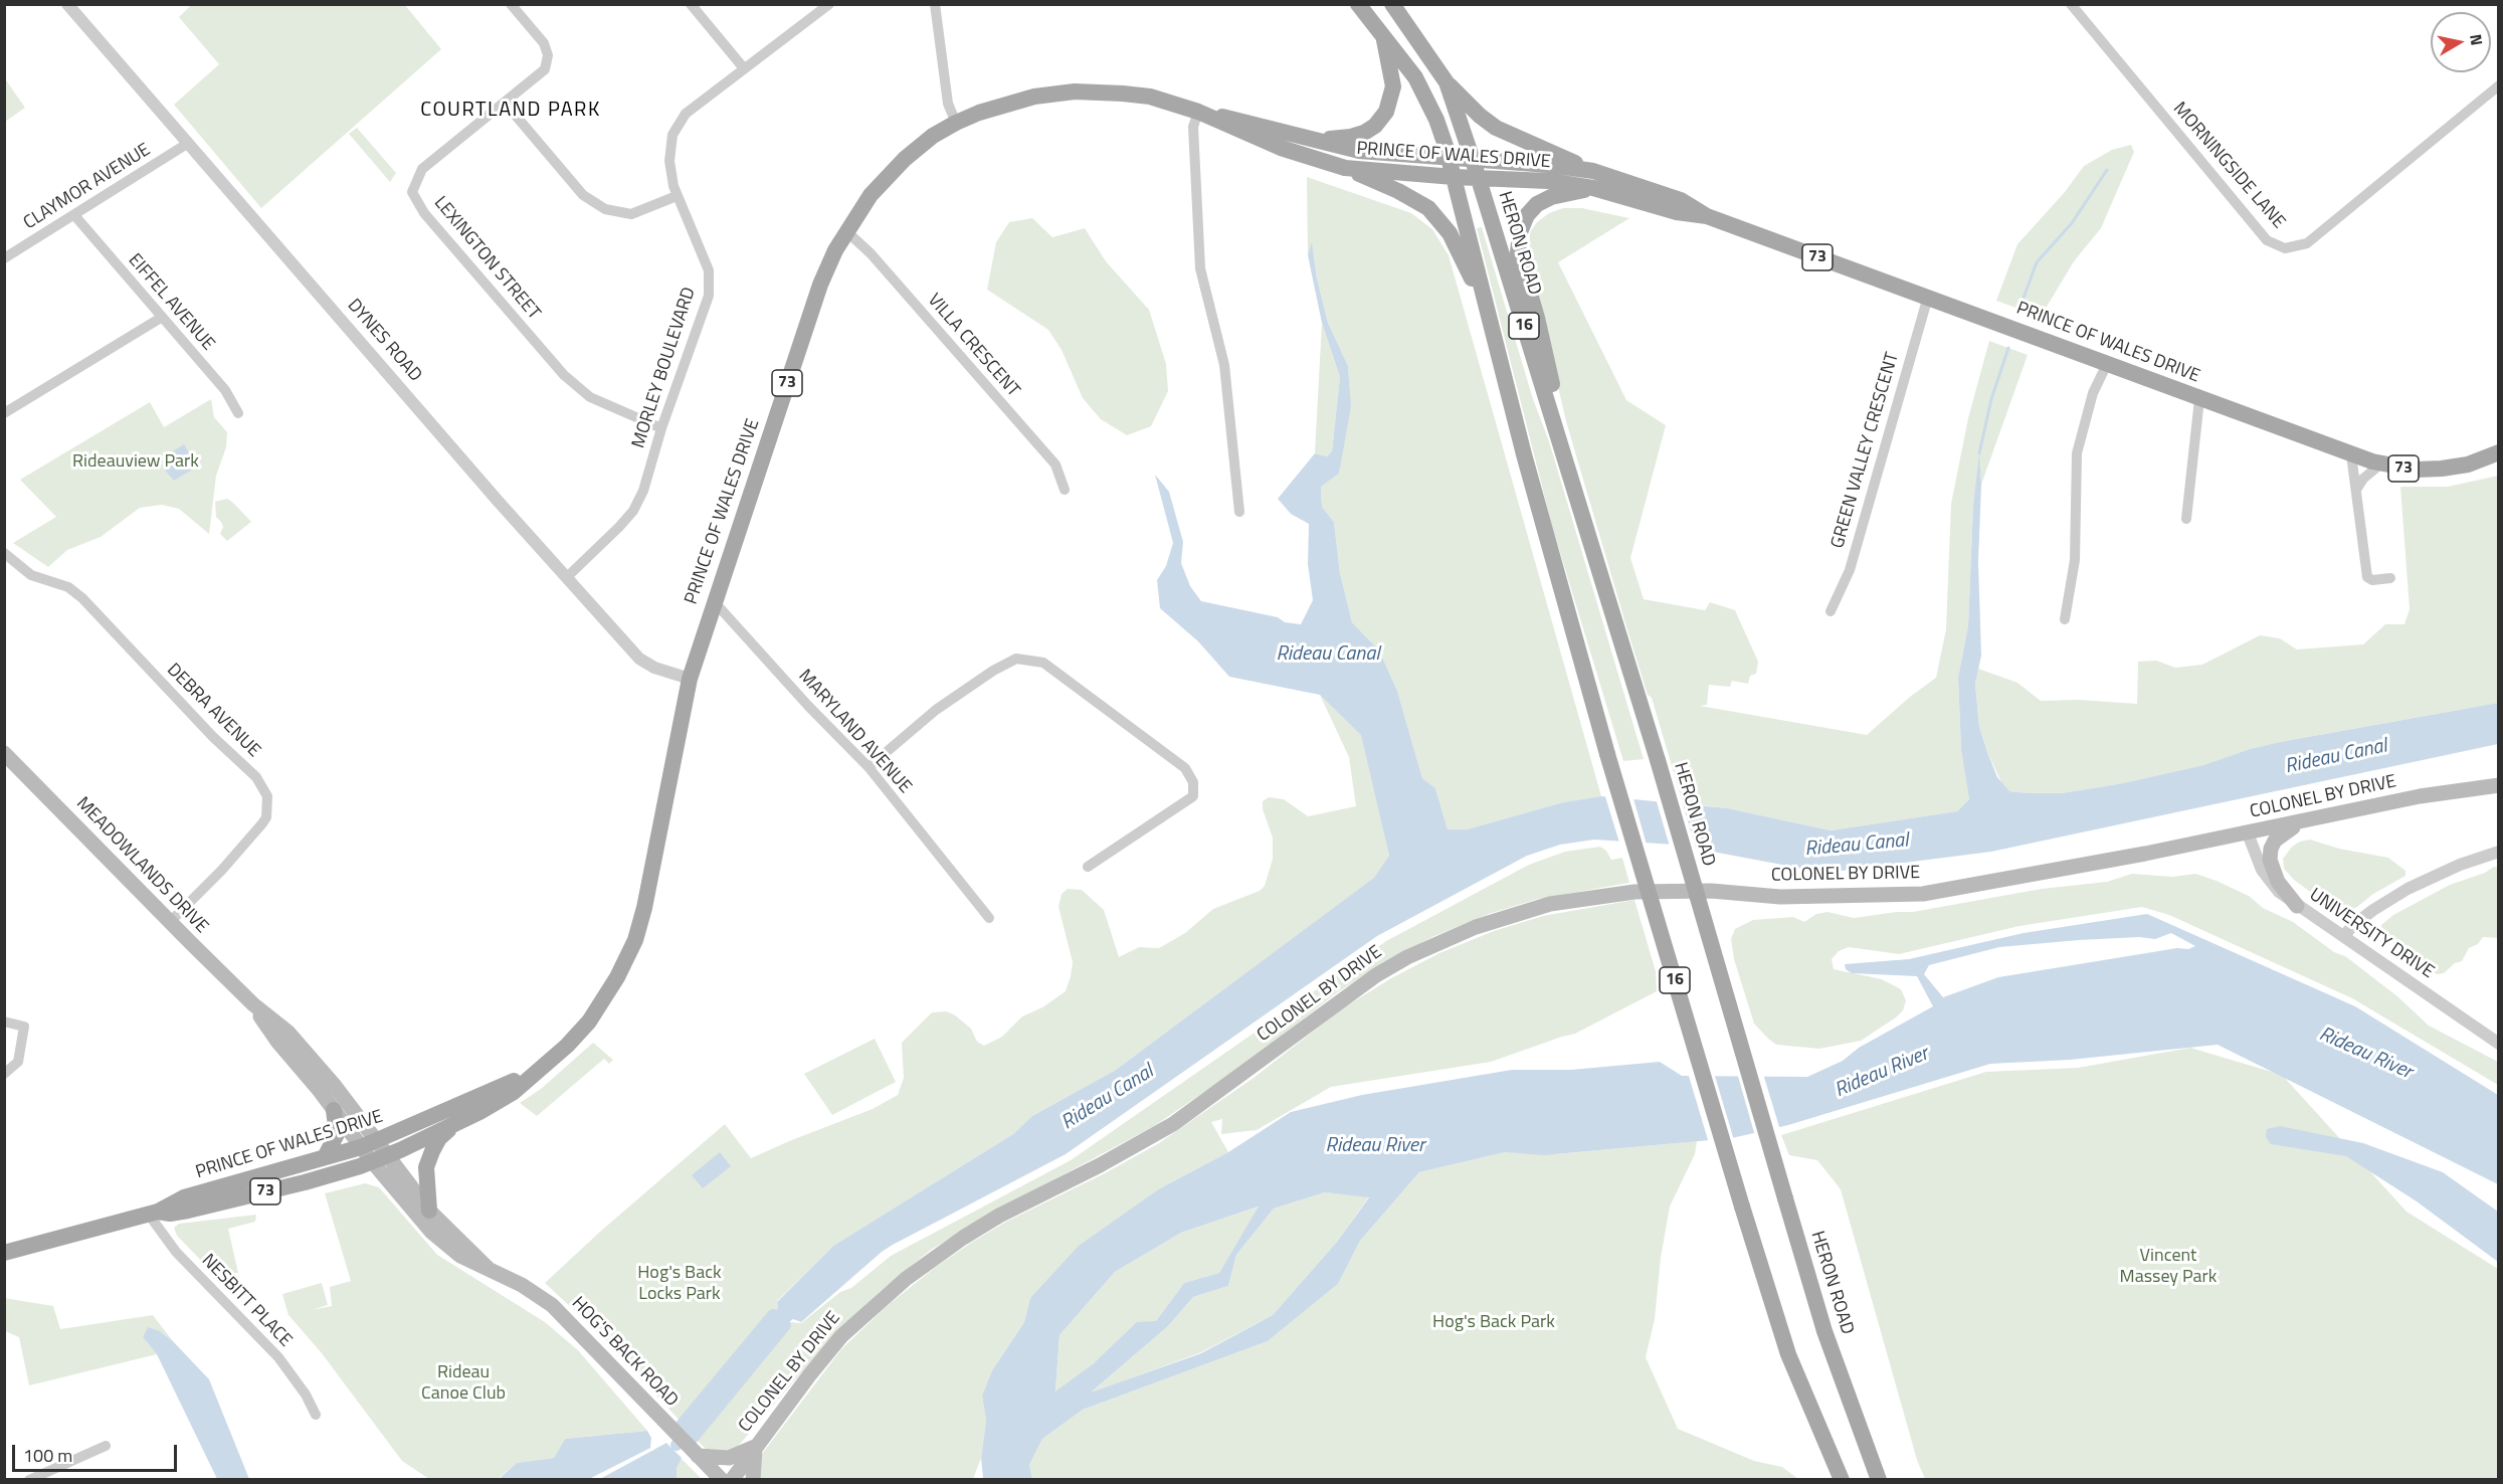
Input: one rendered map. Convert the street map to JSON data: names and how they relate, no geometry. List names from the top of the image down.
{
  "streets": {
    "main road": [
      "PRINCE OF WALES DRIVE",
      "HERON ROAD",
      "73",
      "16",
      "COLONEL BY DRIVE",
      "MEADOWLANDS DRIVE",
      "HOG'S BACK ROAD"
    ],
    "street": [
      "MORNINGSIDE LANE",
      "CLAYMOR AVENUE",
      "LEXINGTON STREET",
      "EIFFEL AVENUE",
      "DYNES ROAD",
      "VILLA CRESCENT",
      "MORLEY BOULEVARD",
      "GREEN VALLEY CRESCENT",
      "DEBRA AVENUE",
      "MARYLAND AVENUE",
      "UNIVERSITY DRIVE",
      "NESBITT PLACE"
    ]
  },
  "crossings": [
    ["PRINCE OF WALES DRIVE", "HERON ROAD"],
    ["PRINCE OF WALES DRIVE", "16"],
    ["PRINCE OF WALES DRIVE", "DYNES ROAD"],
    ["PRINCE OF WALES DRIVE", "VILLA CRESCENT"],
    ["PRINCE OF WALES DRIVE", "GREEN VALLEY CRESCENT"],
    ["PRINCE OF WALES DRIVE", "MARYLAND AVENUE"],
    ["PRINCE OF WALES DRIVE", "MEADOWLANDS DRIVE"],
    ["PRINCE OF WALES DRIVE", "NESBITT PLACE"],
    ["PRINCE OF WALES DRIVE", "HOG'S BACK ROAD"],
    ["CLAYMOR AVENUE", "EIFFEL AVENUE"],
    ["CLAYMOR AVENUE", "DYNES ROAD"],
    ["HERON ROAD", "16"],
    ["LEXINGTON STREET", "MORLEY BOULEVARD"],
    ["DYNES ROAD", "MORLEY BOULEVARD"],
    ["DEBRA AVENUE", "MEADOWLANDS DRIVE"],
    ["COLONEL BY DRIVE", "UNIVERSITY DRIVE"],
    ["MEADOWLANDS DRIVE", "HOG'S BACK ROAD"]
  ],
  "districts": ["COURTLAND PARK"],
  "water": ["Rideau Canal", "Rideau River"],
  "parks": [
    "Rideauview Park",
    "Vincent Massey Park",
    "Hog's Back Locks Park",
    "Hog's Back Park",
    "Rideau Canoe Club"
  ],
  "scale_bar": "100 m",
  "north": "right"
}
